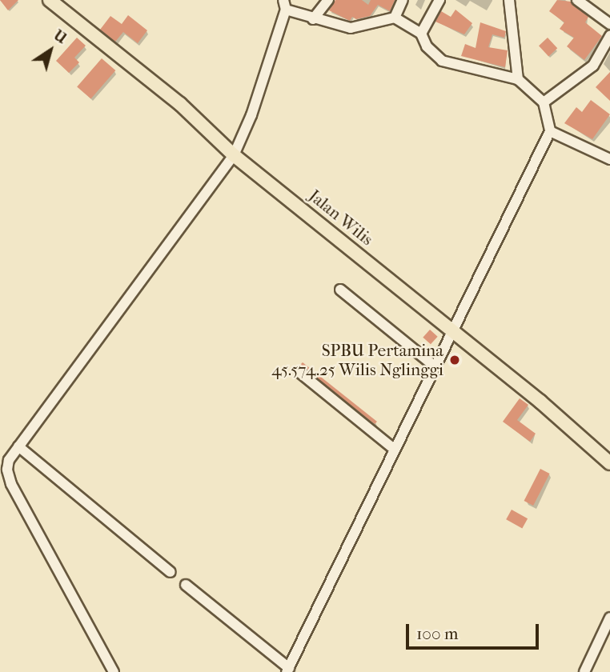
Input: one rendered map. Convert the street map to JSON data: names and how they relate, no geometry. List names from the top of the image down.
{
  "streets": {
    "main road": ["Jalan Wilis"]
  },
  "places": ["SPBU Pertamina 45.574.25 Wilis Nglinggi"],
  "scale_bar": "100 m",
  "north": "top right"
}
